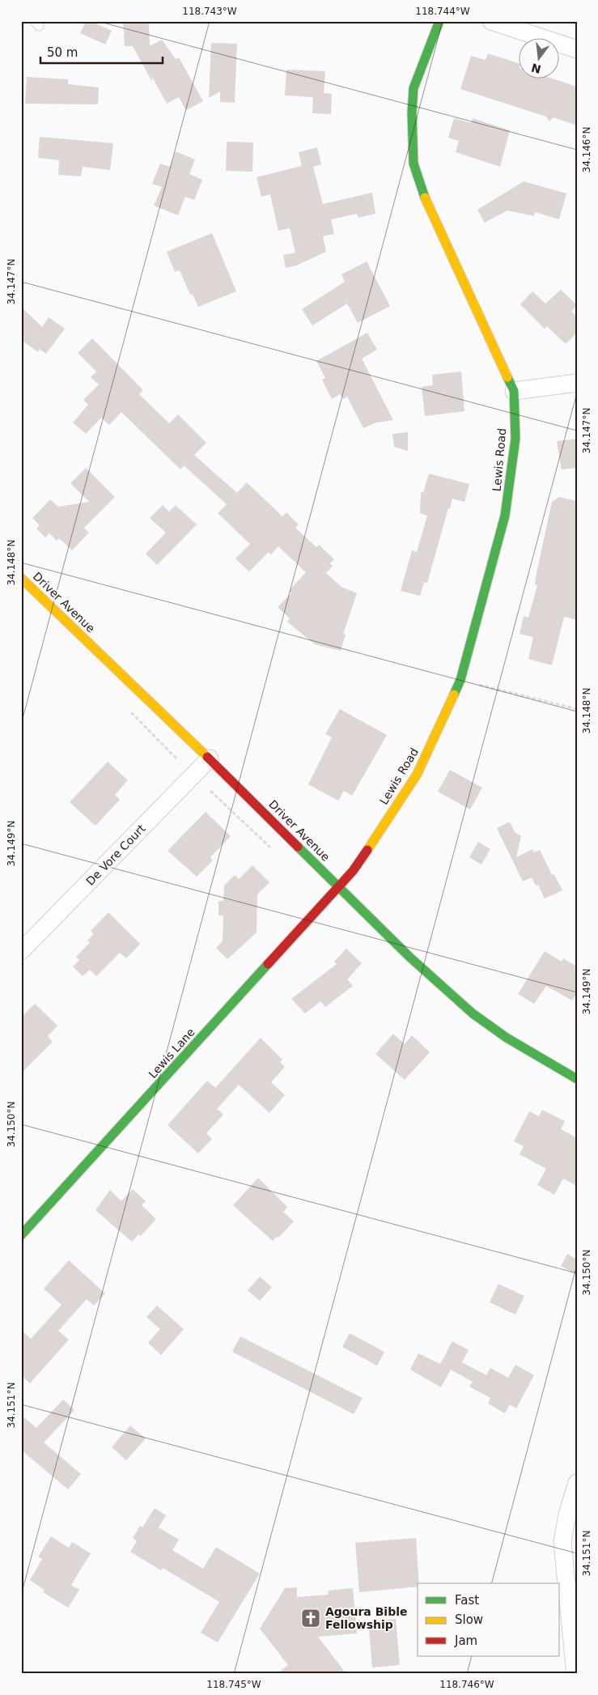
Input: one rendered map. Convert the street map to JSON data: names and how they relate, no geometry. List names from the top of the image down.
{
  "streets": {
    "street": [
      "Lewis Road",
      "Driver Avenue",
      "De Vore Court",
      "Lewis Lane"
    ]
  },
  "crossings": [
    ["Lewis Road", "Driver Avenue"],
    ["Lewis Road", "Lewis Lane"],
    ["Driver Avenue", "De Vore Court"],
    ["Driver Avenue", "Lewis Lane"]
  ],
  "places": {
    "church": ["Agoura Bible Fellowship"]
  },
  "legend": ["Fast", "Slow", "Jam"],
  "scale_bar": "50 m",
  "north": "bottom",
  "coordinates": [
    "118.743°W",
    "118.744°W",
    "34.146°N",
    "34.147°N",
    "34.148°N",
    "34.149°N",
    "34.150°N",
    "34.151°N",
    "118.745°W",
    "118.746°W"
  ]
}
